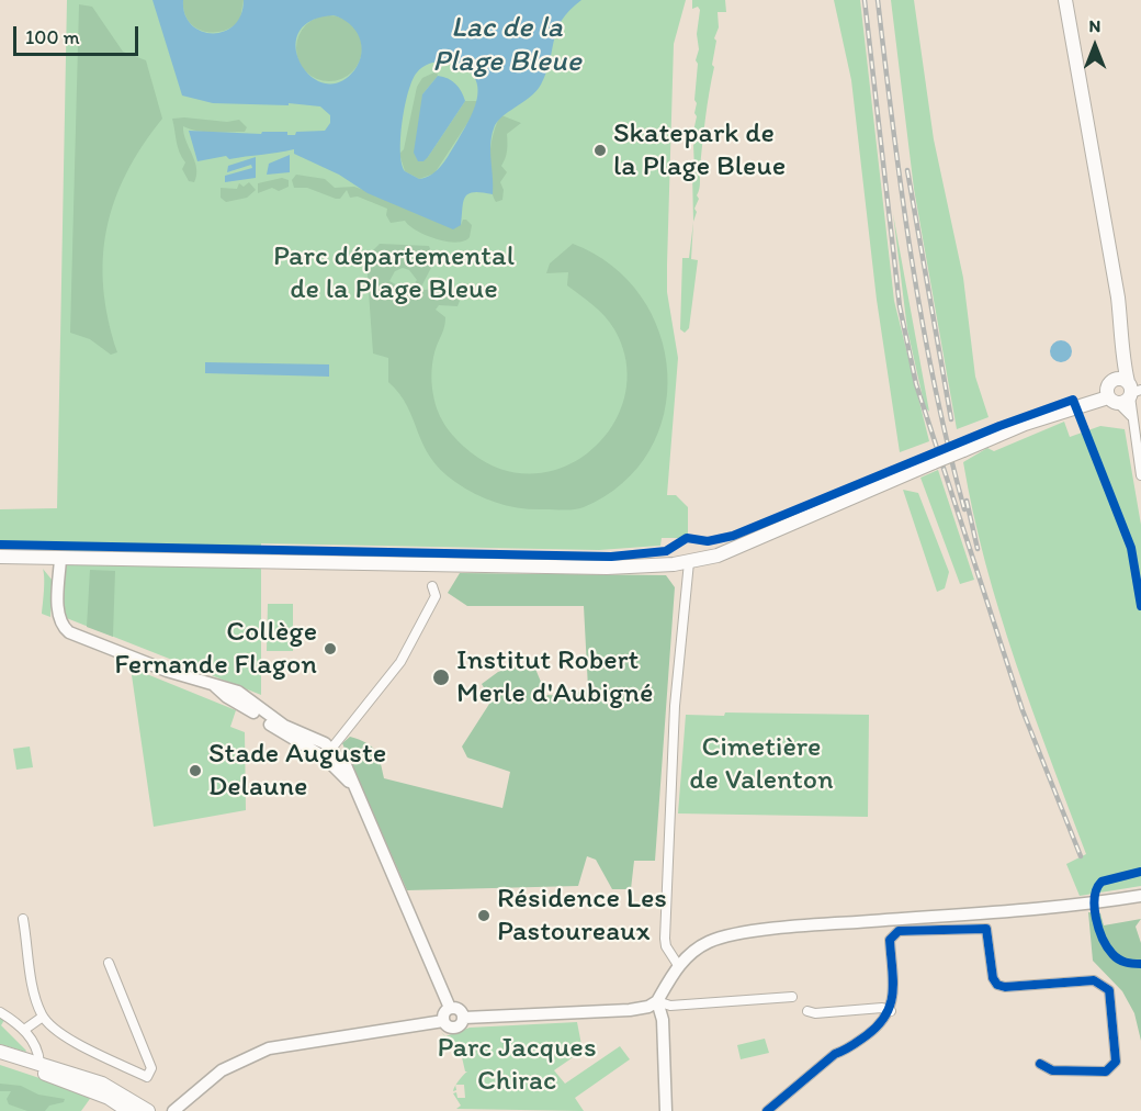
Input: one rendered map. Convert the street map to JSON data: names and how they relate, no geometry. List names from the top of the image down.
{
  "water": ["Lac de la Plage Bleue"],
  "parks": ["Parc départemental de la Plage Bleue", "Cimetière de Valenton", "Parc Jacques Chirac"],
  "places": [
    "Skatepark de la Plage Bleue",
    "Collège Fernande Flagon",
    "Institut Robert Merle d'Aubigné",
    "Stade Auguste Delaune",
    "Résidence Les Pastoureaux"
  ],
  "scale_bar": "100 m",
  "north": "top"
}
